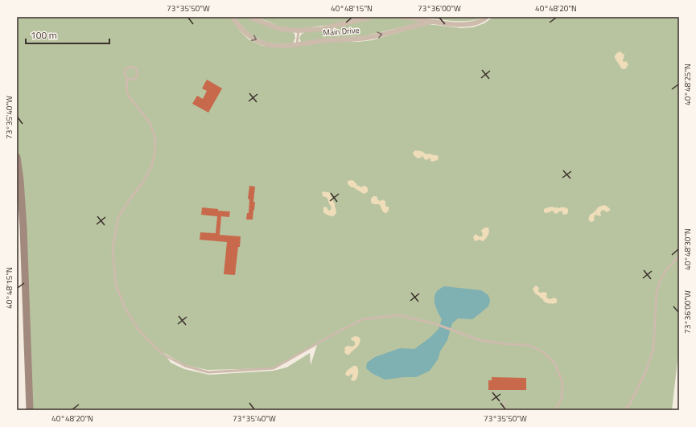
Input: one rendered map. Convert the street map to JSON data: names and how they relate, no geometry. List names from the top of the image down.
{
  "streets": {
    "street": ["Main Drive"]
  },
  "scale_bar": "100 m",
  "coordinates": [
    "73°35'50\"W",
    "40°48'15\"N",
    "73°36'00\"W",
    "40°48'20\"N",
    "40°48'25\"N",
    "73°35'40\"W",
    "40°48'30\"N"
  ]
}
